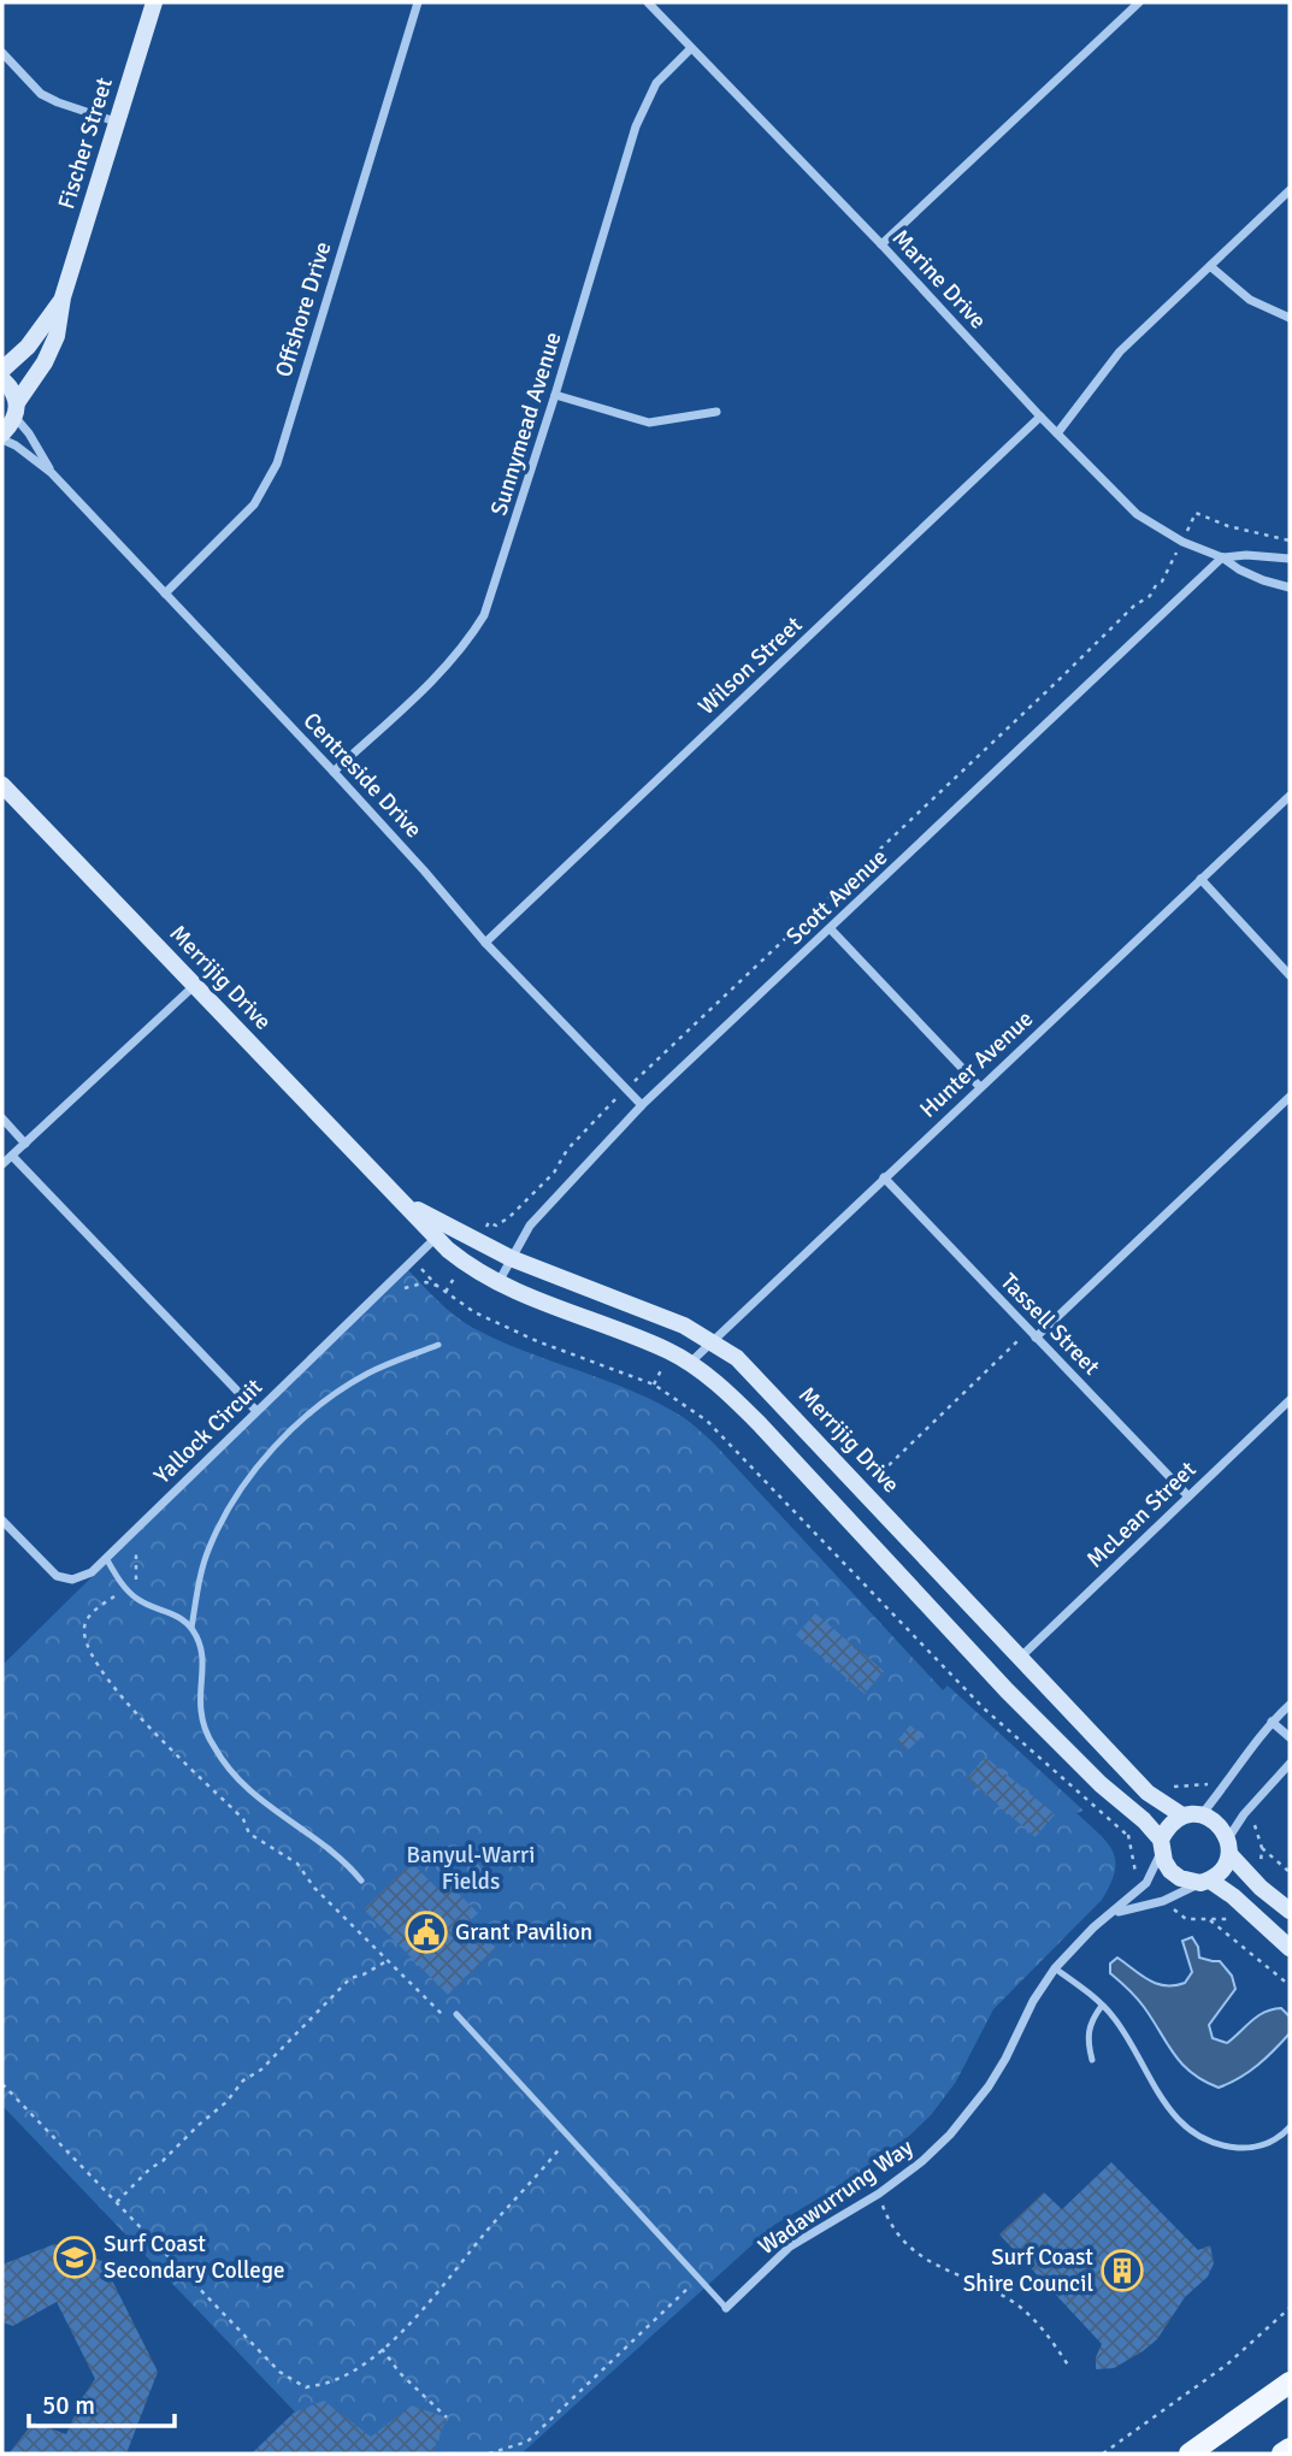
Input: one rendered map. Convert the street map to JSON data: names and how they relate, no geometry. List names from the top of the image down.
{
  "streets": {
    "street": [
      "Fischer Street",
      "Marine Drive",
      "Offshore Drive",
      "Sunnymead Avenue",
      "Wilson Street",
      "Centreside Drive",
      "Scott Avenue",
      "Merrijig Drive",
      "Hunter Avenue",
      "Tassell Street",
      "Yallock Circuit",
      "McLean Street",
      "Wadawurrung Way"
    ]
  },
  "crossings": [
    ["Fischer Street", "Centreside Drive"],
    ["Marine Drive", "Sunnymead Avenue"],
    ["Marine Drive", "Wilson Street"],
    ["Marine Drive", "Scott Avenue"],
    ["Offshore Drive", "Centreside Drive"],
    ["Sunnymead Avenue", "Centreside Drive"],
    ["Wilson Street", "Centreside Drive"],
    ["Centreside Drive", "Scott Avenue"],
    ["Scott Avenue", "Merrijig Drive"],
    ["Merrijig Drive", "Hunter Avenue"],
    ["Merrijig Drive", "Yallock Circuit"],
    ["Merrijig Drive", "McLean Street"],
    ["Merrijig Drive", "Wadawurrung Way"],
    ["Hunter Avenue", "Tassell Street"],
    ["Tassell Street", "McLean Street"]
  ],
  "parks": ["Banyul-Warri Fields"],
  "places": {
    "public building": ["Grant Pavilion"],
    "school or university": ["Surf Coast Secondary College"],
    "building": ["Surf Coast Shire Council"]
  },
  "scale_bar": "50 m"
}
